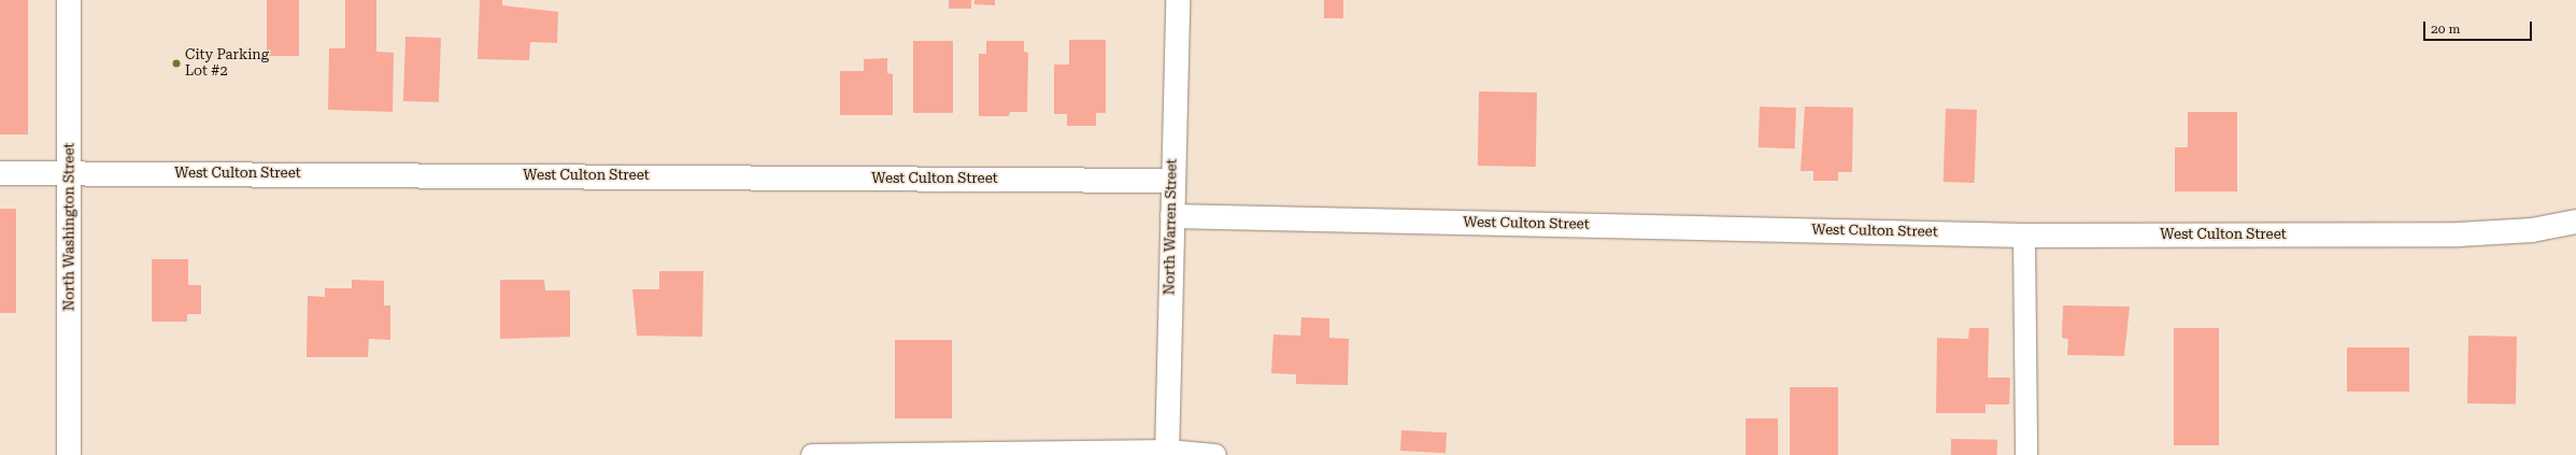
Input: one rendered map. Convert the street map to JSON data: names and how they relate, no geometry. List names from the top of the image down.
{
  "streets": {
    "street": ["West Culton Street", "North Washington Street", "North Warren Street"]
  },
  "crossings": [
    ["West Culton Street", "North Washington Street"],
    ["West Culton Street", "North Warren Street"]
  ],
  "places": ["City Parking Lot #2"],
  "scale_bar": "20 m"
}
